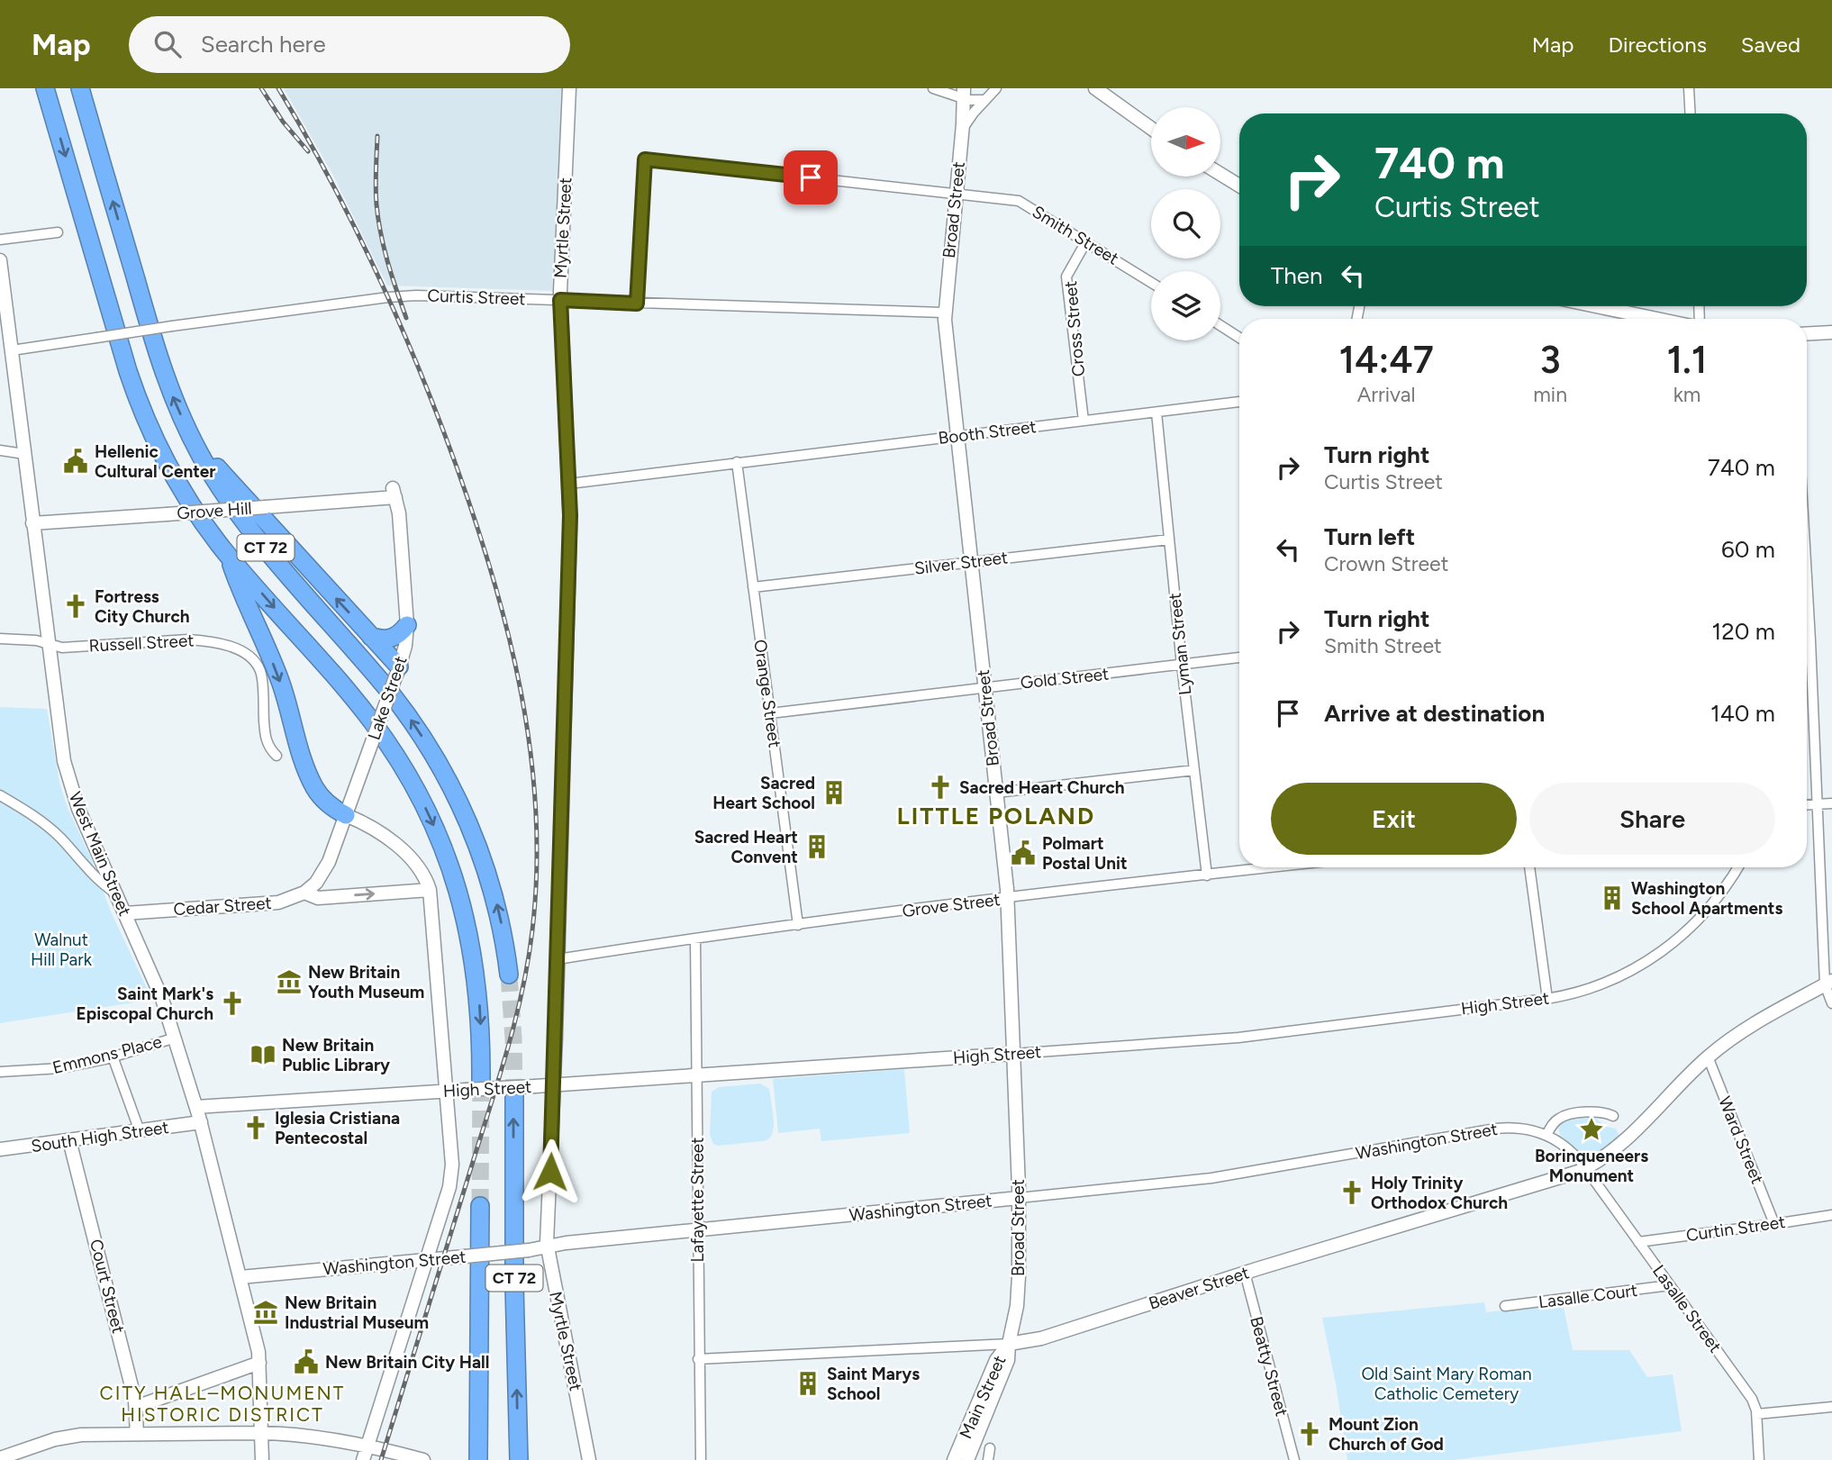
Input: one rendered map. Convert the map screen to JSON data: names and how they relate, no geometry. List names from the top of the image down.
{
  "streets": {
    "highway": ["CT 72"],
    "street": [
      "Broad Street",
      "Myrtle Street",
      "Smith Street",
      "Curtis Street",
      "Cross Street",
      "Booth Street",
      "Grove Hill",
      "Silver Street",
      "Russell Street",
      "Lyman Street",
      "Gold Street",
      "Orange Street",
      "Lake Street",
      "West Main Street",
      "Grove Street",
      "Cedar Street",
      "High Street",
      "Emmons Place",
      "South High Street",
      "Ward Street",
      "Washington Street",
      "Lafayette Street",
      "Curtin Street",
      "Court Street",
      "Beaver Street",
      "Lasalle Court",
      "Lasalle Street",
      "Beatty Street",
      "Main Street"
    ]
  },
  "crossings": [
    ["Broad Street", "Smith Street"],
    ["Broad Street", "Curtis Street"],
    ["Broad Street", "Booth Street"],
    ["Broad Street", "Silver Street"],
    ["Broad Street", "Gold Street"],
    ["Broad Street", "Grove Street"],
    ["Broad Street", "High Street"],
    ["Broad Street", "Washington Street"],
    ["Broad Street", "Beaver Street"],
    ["Broad Street", "Main Street"],
    ["Myrtle Street", "Curtis Street"],
    ["Myrtle Street", "Booth Street"],
    ["Myrtle Street", "Grove Street"],
    ["Myrtle Street", "High Street"],
    ["Myrtle Street", "Washington Street"],
    ["Smith Street", "Curtis Street"],
    ["Smith Street", "Cross Street"],
    ["Curtis Street", "West Main Street"],
    ["Cross Street", "Booth Street"],
    ["Booth Street", "Lyman Street"],
    ["Booth Street", "Orange Street"],
    ["Grove Hill", "Lake Street"],
    ["Grove Hill", "West Main Street"],
    ["CT 72", "High Street"],
    ["Silver Street", "Lyman Street"],
    ["Silver Street", "Orange Street"],
    ["Russell Street", "West Main Street"],
    ["Lyman Street", "Gold Street"],
    ["Lyman Street", "Grove Street"],
    ["Gold Street", "Orange Street"],
    ["Orange Street", "Grove Street"],
    ["Lake Street", "Cedar Street"],
    ["West Main Street", "Cedar Street"],
    ["West Main Street", "High Street"],
    ["West Main Street", "Emmons Place"],
    ["West Main Street", "South High Street"],
    ["West Main Street", "Washington Street"],
    ["Grove Street", "Lafayette Street"],
    ["High Street", "Lafayette Street"],
    ["South High Street", "Court Street"],
    ["Ward Street", "Curtin Street"],
    ["Ward Street", "Beaver Street"],
    ["Washington Street", "Lafayette Street"],
    ["Washington Street", "Beaver Street"],
    ["Washington Street", "Lasalle Street"],
    ["Lafayette Street", "Beaver Street"],
    ["Curtin Street", "Lasalle Street"],
    ["Beaver Street", "Lasalle Street"],
    ["Beaver Street", "Beatty Street"],
    ["Beaver Street", "Main Street"],
    ["Lasalle Court", "Lasalle Street"]
  ],
  "one_way": ["Cedar Street"],
  "districts": ["LITTLE POLAND", "CITY HALL–MONUMENT HISTORIC DISTRICT"],
  "parks": ["Walnut Hill Park", "Old Saint Mary Roman Catholic Cemetery"],
  "places": {
    "public building": ["Hellenic Cultural Center", "Polmart Postal Unit", "New Britain City Hall"],
    "church": [
      "Fortress City Church",
      "Sacred Heart Church",
      "Saint Mark's Episcopal Church",
      "Iglesia Cristiana Pentecostal",
      "Holy Trinity Orthodox Church",
      "Mount Zion Church of God"
    ],
    "building": [
      "Sacred Heart School",
      "Sacred Heart Convent",
      "Washington School Apartments",
      "Saint Marys School"
    ],
    "museum": ["New Britain Youth Museum", "New Britain Industrial Museum"],
    "library": ["New Britain Public Library"],
    "place": ["Borinqueneers Monument"]
  },
  "north": "right",
  "page": {
    "header": "Map",
    "search": "Search here",
    "nav": ["Map", "Directions", "Saved"],
    "turn": ["740 m", "Curtis Street"],
    "then": "Then",
    "eta": [
      "14:47",
      "Arrival",
      "3",
      "min",
      "1.1",
      "km"
    ],
    "list": [
      {
        "name": "Turn right",
        "note": "Curtis Street",
        "value": "740 m"
      },
      {
        "name": "Turn left",
        "note": "Crown Street",
        "value": "60 m"
      },
      {
        "name": "Turn right",
        "note": "Smith Street",
        "value": "120 m"
      },
      {
        "name": "Arrive at destination",
        "value": "140 m"
      }
    ],
    "buttons": ["Exit", "Share"]
  }
}
